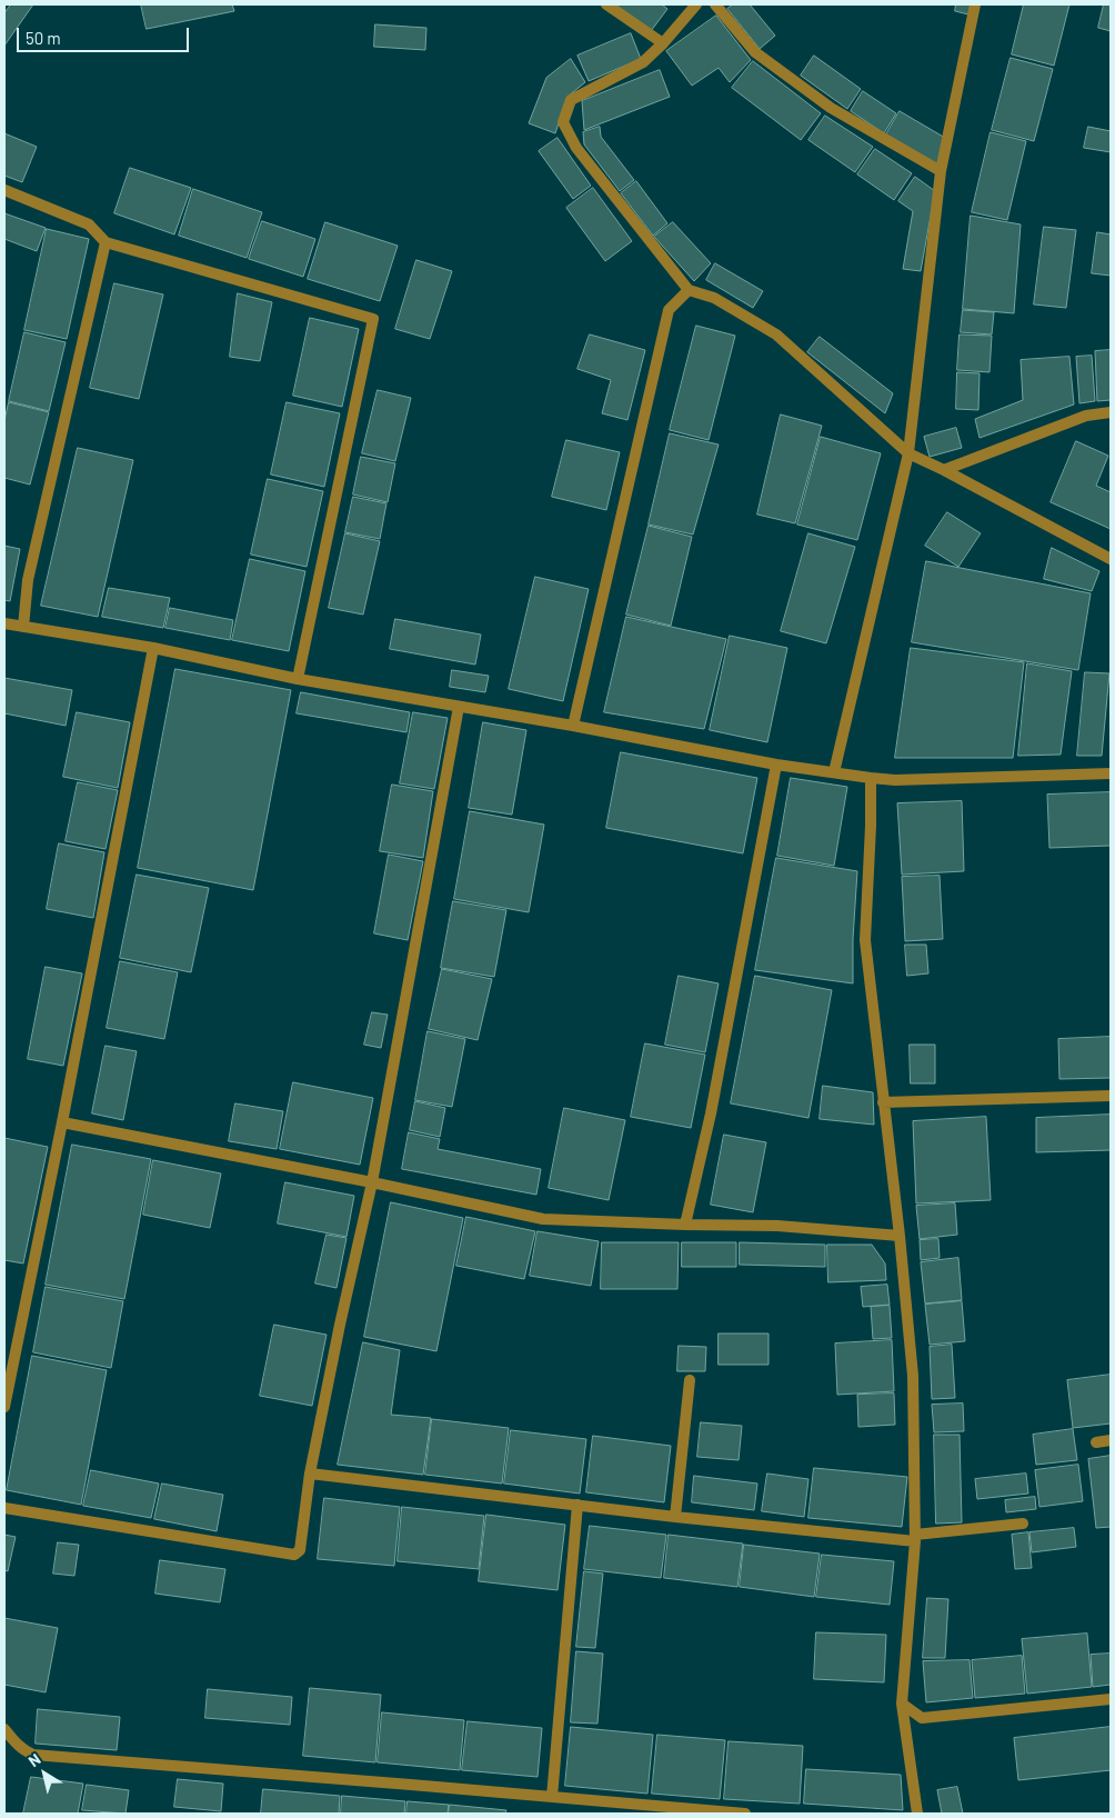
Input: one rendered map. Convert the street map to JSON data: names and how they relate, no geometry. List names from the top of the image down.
{
  "scale_bar": "50 m",
  "north": "top left"
}
